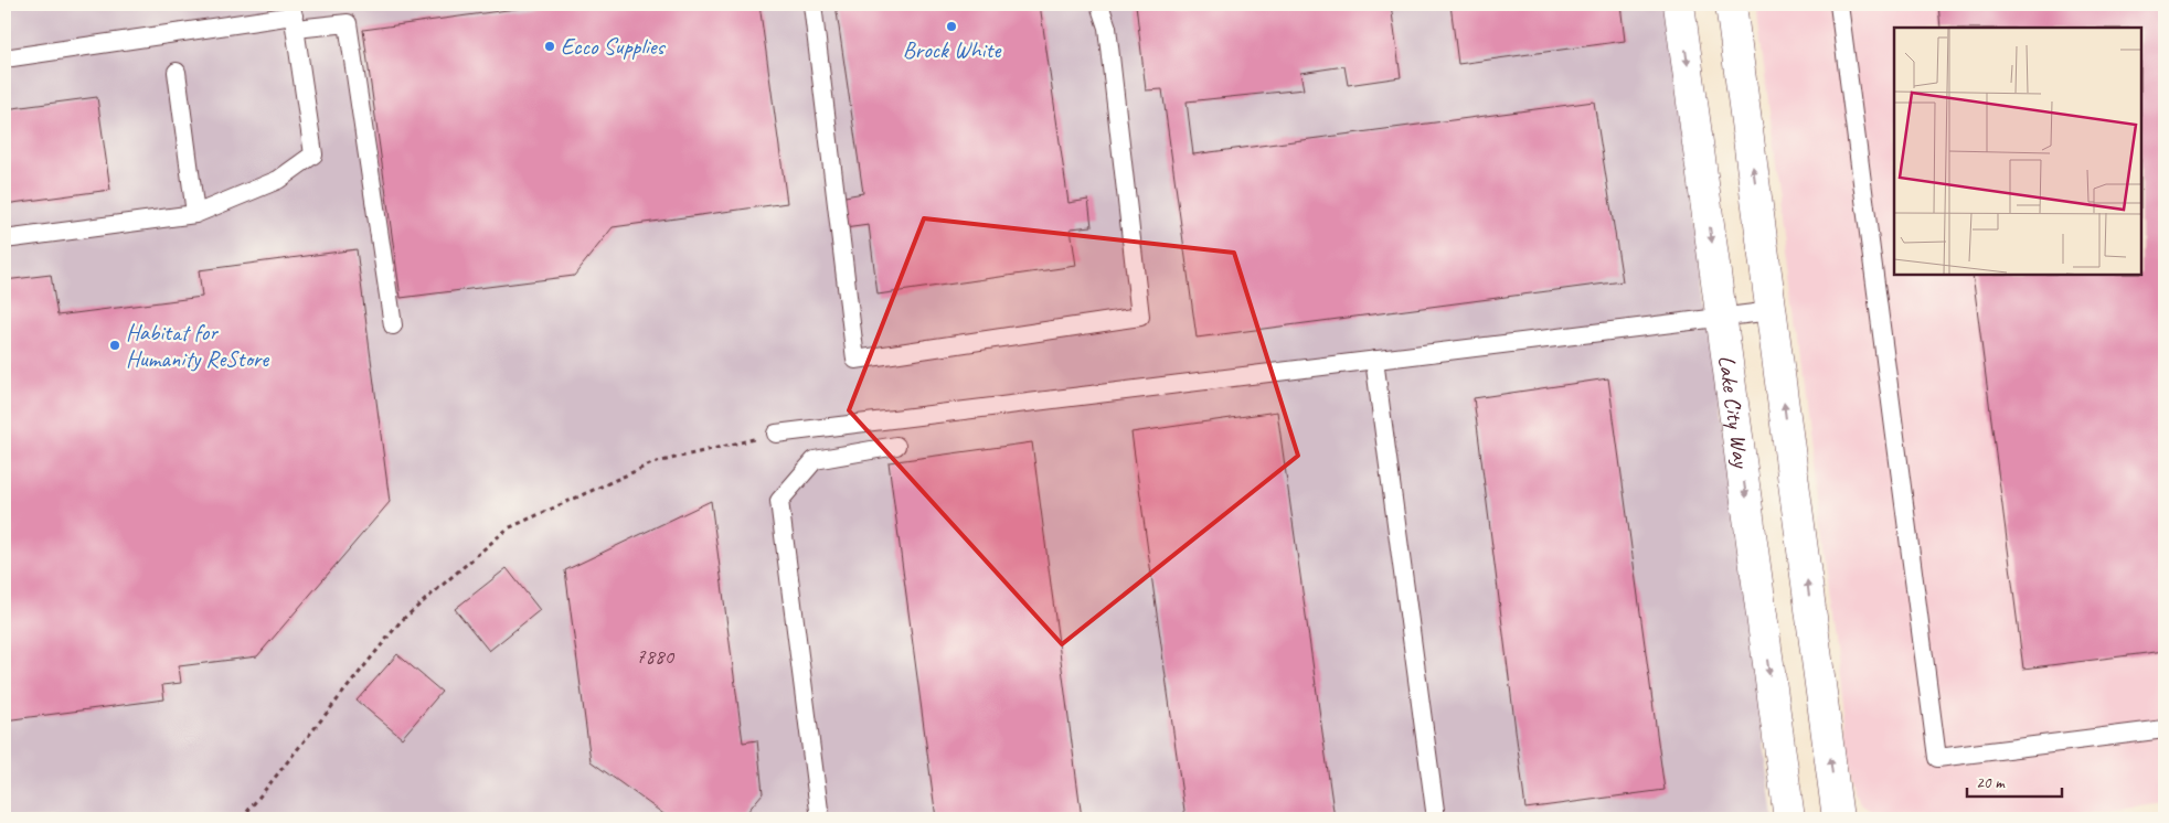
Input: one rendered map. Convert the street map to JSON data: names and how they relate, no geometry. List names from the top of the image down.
{
  "streets": {
    "street": ["Lake City Way"]
  },
  "places": ["Brock White", "Ecco Supplies", "Habitat for Humanity ReStore"],
  "house_numbers": ["7880"],
  "scale_bar": "20 m"
}
